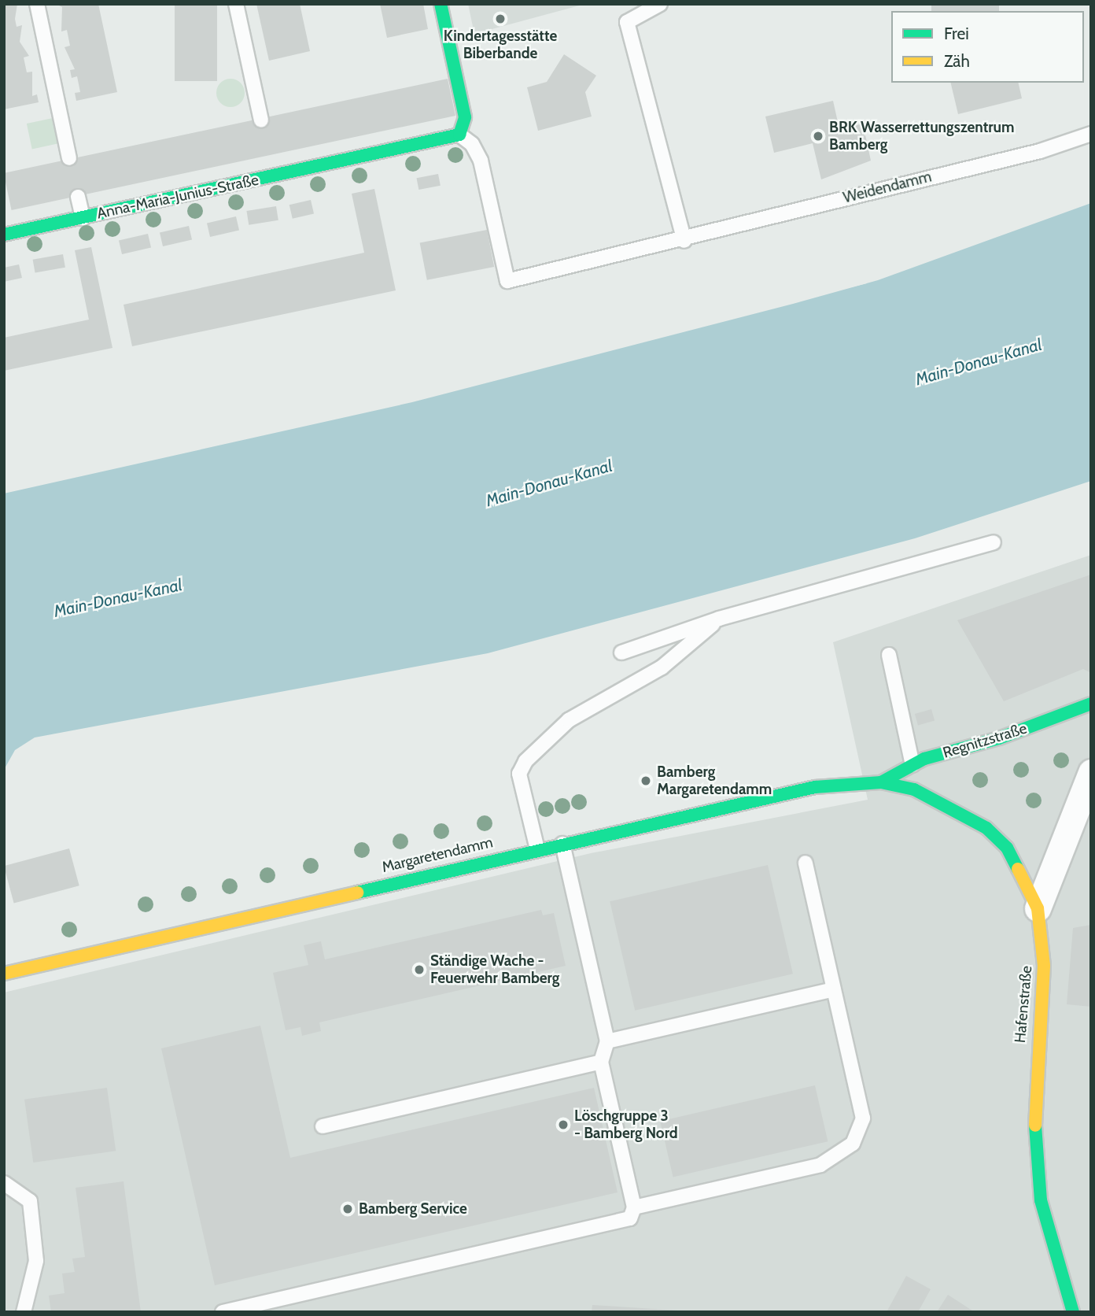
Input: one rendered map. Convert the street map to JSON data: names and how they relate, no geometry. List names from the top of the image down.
{
  "streets": {
    "street": [
      "Anna-Maria-Junius-Straße",
      "Regnitzstraße",
      "Margaretendamm",
      "Hafenstraße"
    ],
    "lane": ["Weidendamm"]
  },
  "crossings": [
    ["Weidendamm", "Anna-Maria-Junius-Straße"],
    ["Regnitzstraße", "Margaretendamm"],
    ["Regnitzstraße", "Hafenstraße"],
    ["Margaretendamm", "Hafenstraße"]
  ],
  "water": ["Main-Donau-Kanal"],
  "places": [
    "Kindertagesstätte Biberbande",
    "BRK Wasserrettungszentrum Bamberg",
    "Bamberg Margaretendamm",
    "Ständige Wache - Feuerwehr Bamberg",
    "Löschgruppe 3 - Bamberg Nord",
    "Bamberg Service"
  ],
  "legend": ["Frei", "Zäh"]
}
